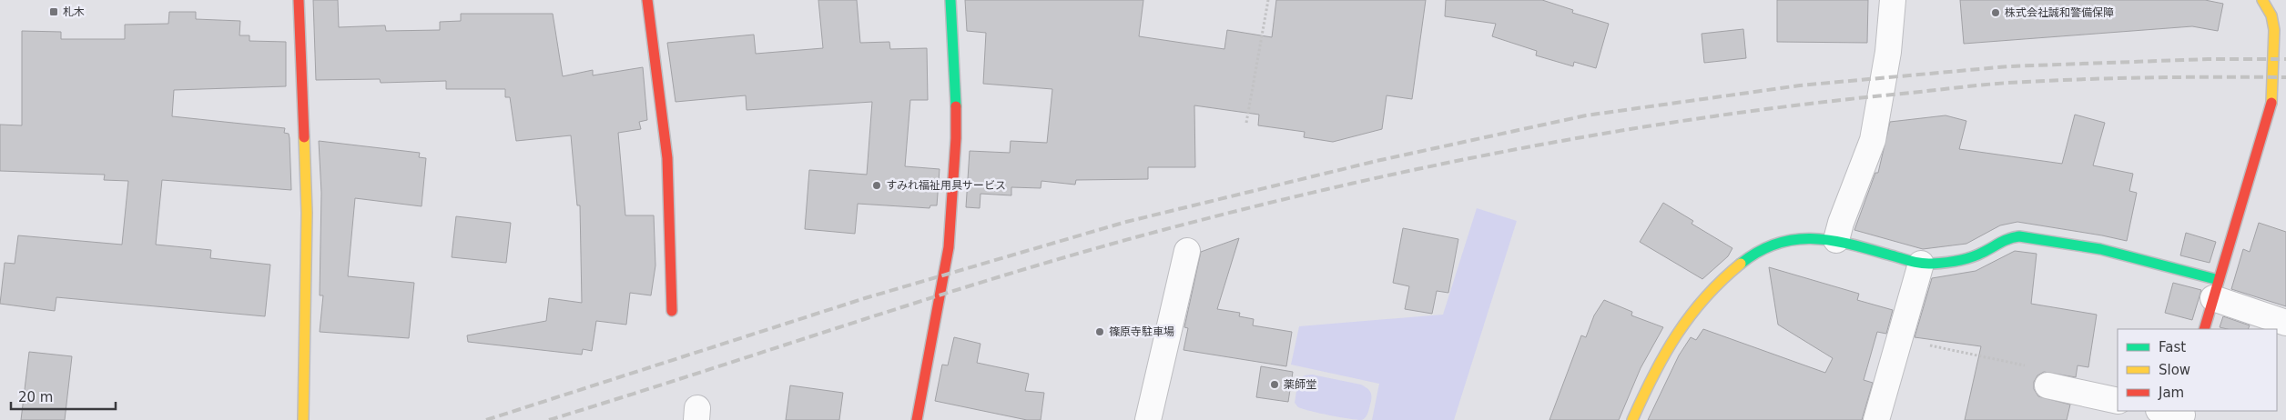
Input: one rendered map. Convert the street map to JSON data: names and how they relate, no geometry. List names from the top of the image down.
{
  "places": {
    "transit": ["札木"],
    "other": [
      "株式会社誠和警備保障",
      "すみれ福祉用具サービス",
      "篠原寺駐車場",
      "薬師堂"
    ]
  },
  "legend": ["Fast", "Slow", "Jam"],
  "scale_bar": "20 m"
}
